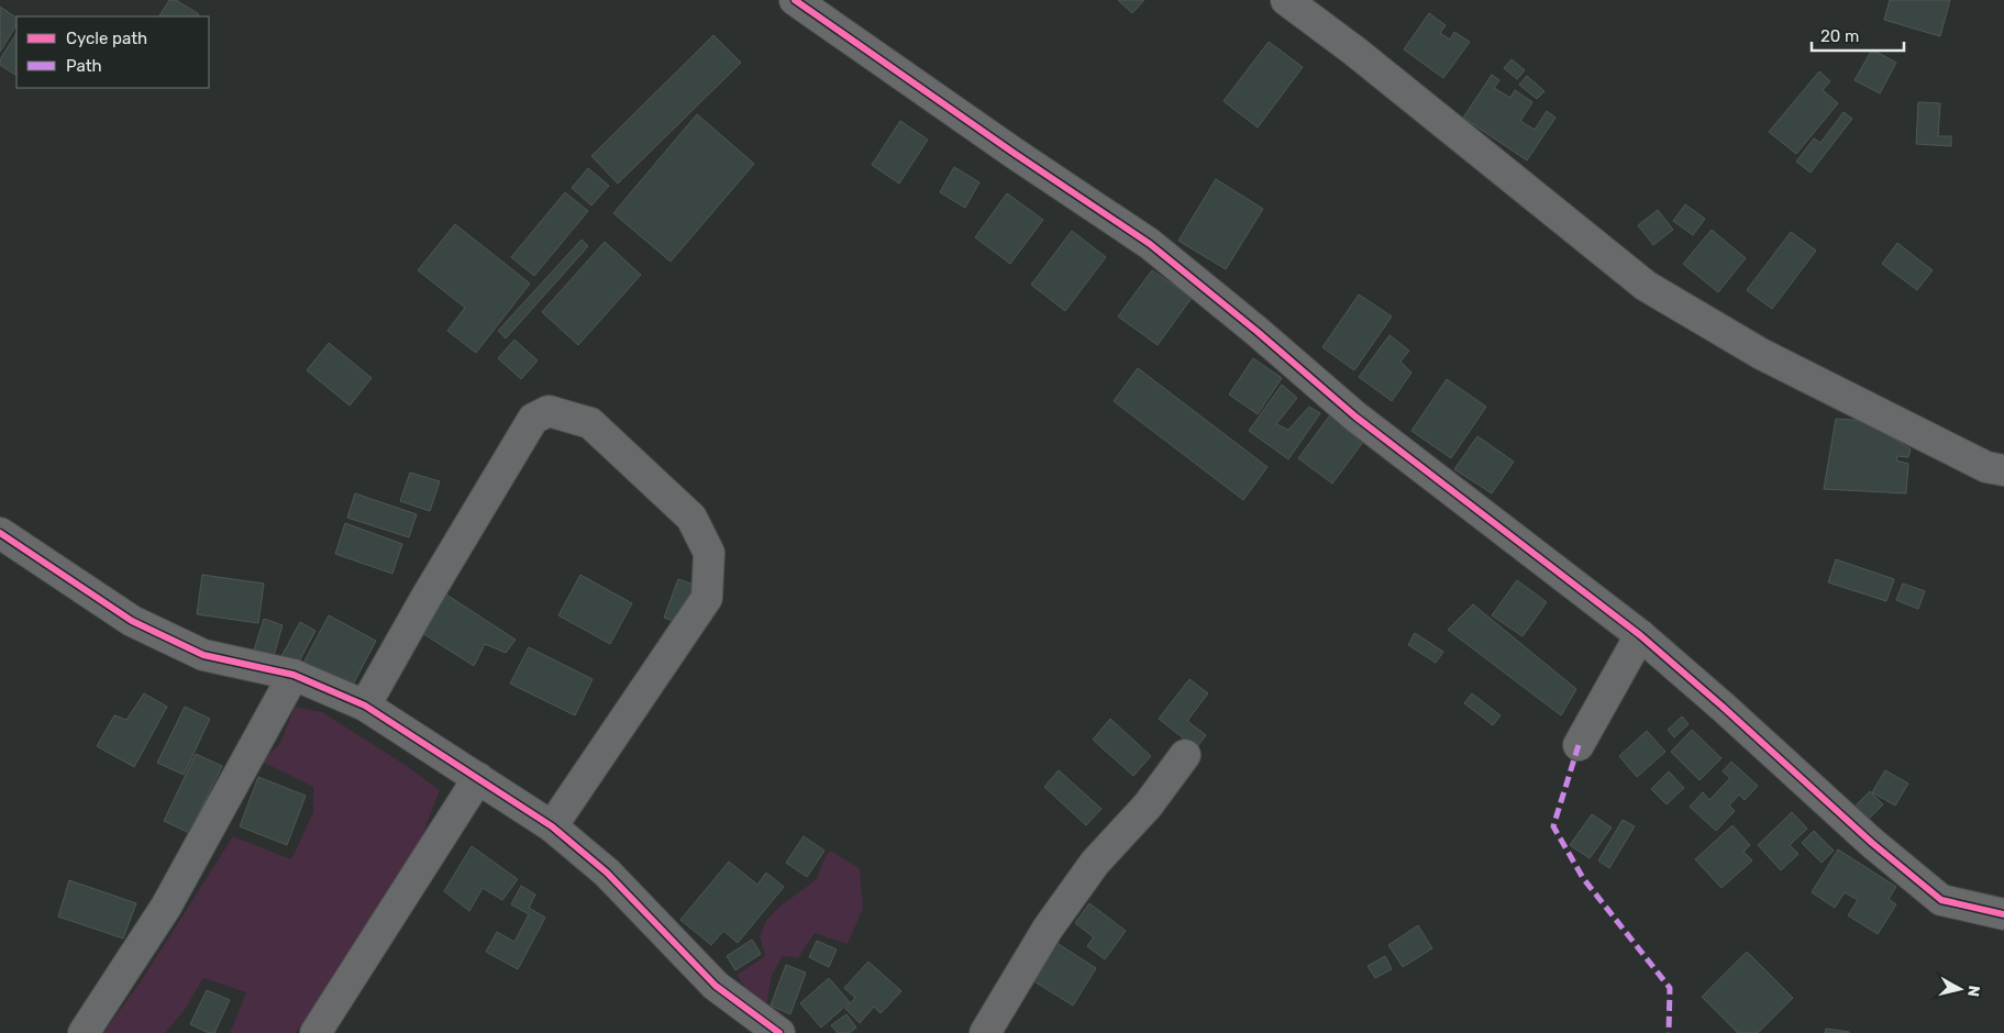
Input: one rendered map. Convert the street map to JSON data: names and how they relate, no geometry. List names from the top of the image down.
{
  "legend": ["Cycle path", "Path"],
  "scale_bar": "20 m",
  "north": "right"
}
